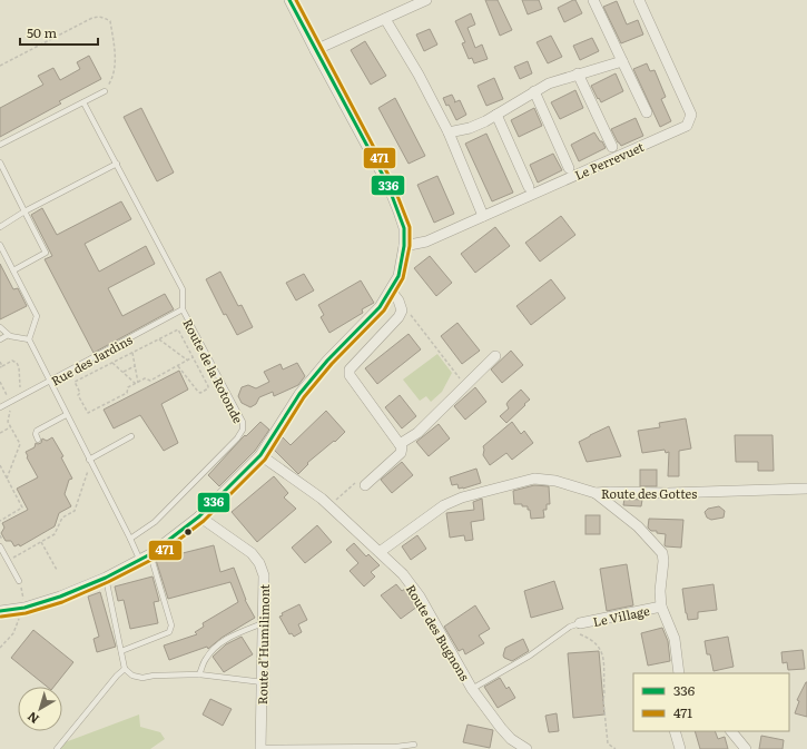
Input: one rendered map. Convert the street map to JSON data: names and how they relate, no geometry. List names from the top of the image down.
{
  "streets": {
    "street": [
      "Le Perrevuet",
      "Route des Gottes",
      "Le Village",
      "Route des Bugnons",
      "Route d'Humilimont"
    ],
    "lane": ["Rue des Jardins", "Route de la Rotonde"]
  },
  "crossings": [
    ["Rue des Jardins", "Route de la Rotonde"],
    ["Route des Gottes", "Le Village"],
    ["Route des Gottes", "Route des Bugnons"]
  ],
  "lines": ["transit line 336", "transit line 471"],
  "legend": ["336", "471"],
  "scale_bar": "50 m",
  "north": "bottom left"
}
